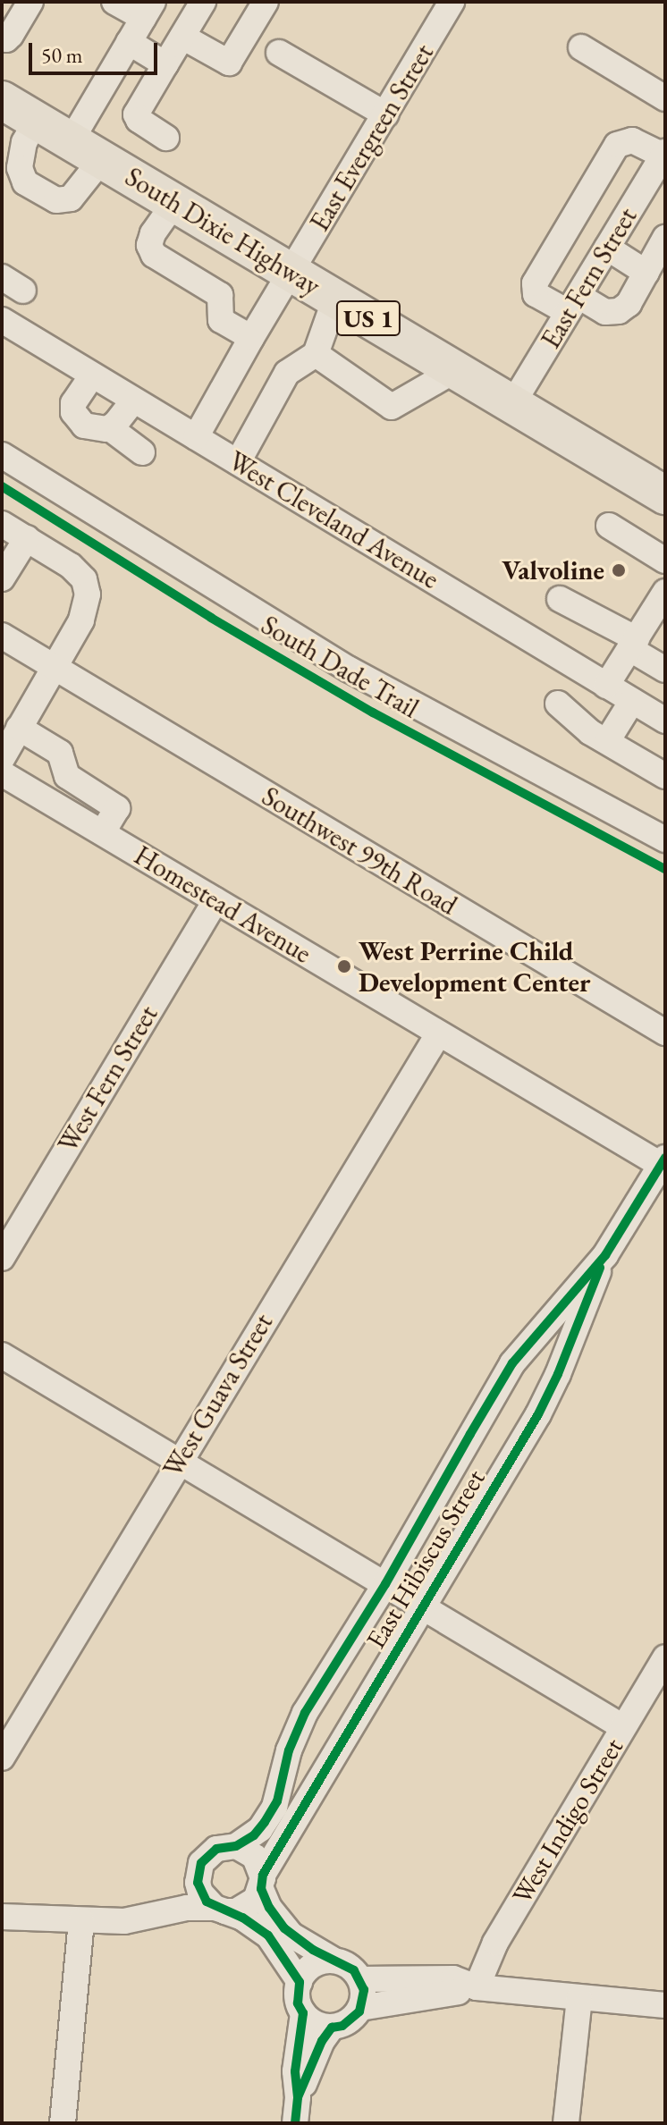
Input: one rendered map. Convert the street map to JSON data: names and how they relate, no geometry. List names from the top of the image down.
{
  "streets": {
    "highway": ["South Dixie Highway", "US 1"],
    "street": [
      "East Evergreen Street",
      "East Fern Street",
      "West Cleveland Avenue",
      "Southwest 99th Road",
      "Homestead Avenue",
      "West Fern Street",
      "West Guava Street",
      "East Hibiscus Street",
      "West Indigo Street"
    ],
    "cycle path": ["South Dade Trail"]
  },
  "crossings": [
    ["East Evergreen Street", "South Dixie Highway"],
    ["East Evergreen Street", "West Cleveland Avenue"],
    ["South Dixie Highway", "East Fern Street"],
    ["Homestead Avenue", "West Fern Street"],
    ["Homestead Avenue", "West Guava Street"],
    ["Homestead Avenue", "East Hibiscus Street"]
  ],
  "places": ["Valvoline", "West Perrine Child Development Center"],
  "scale_bar": "50 m"
}
